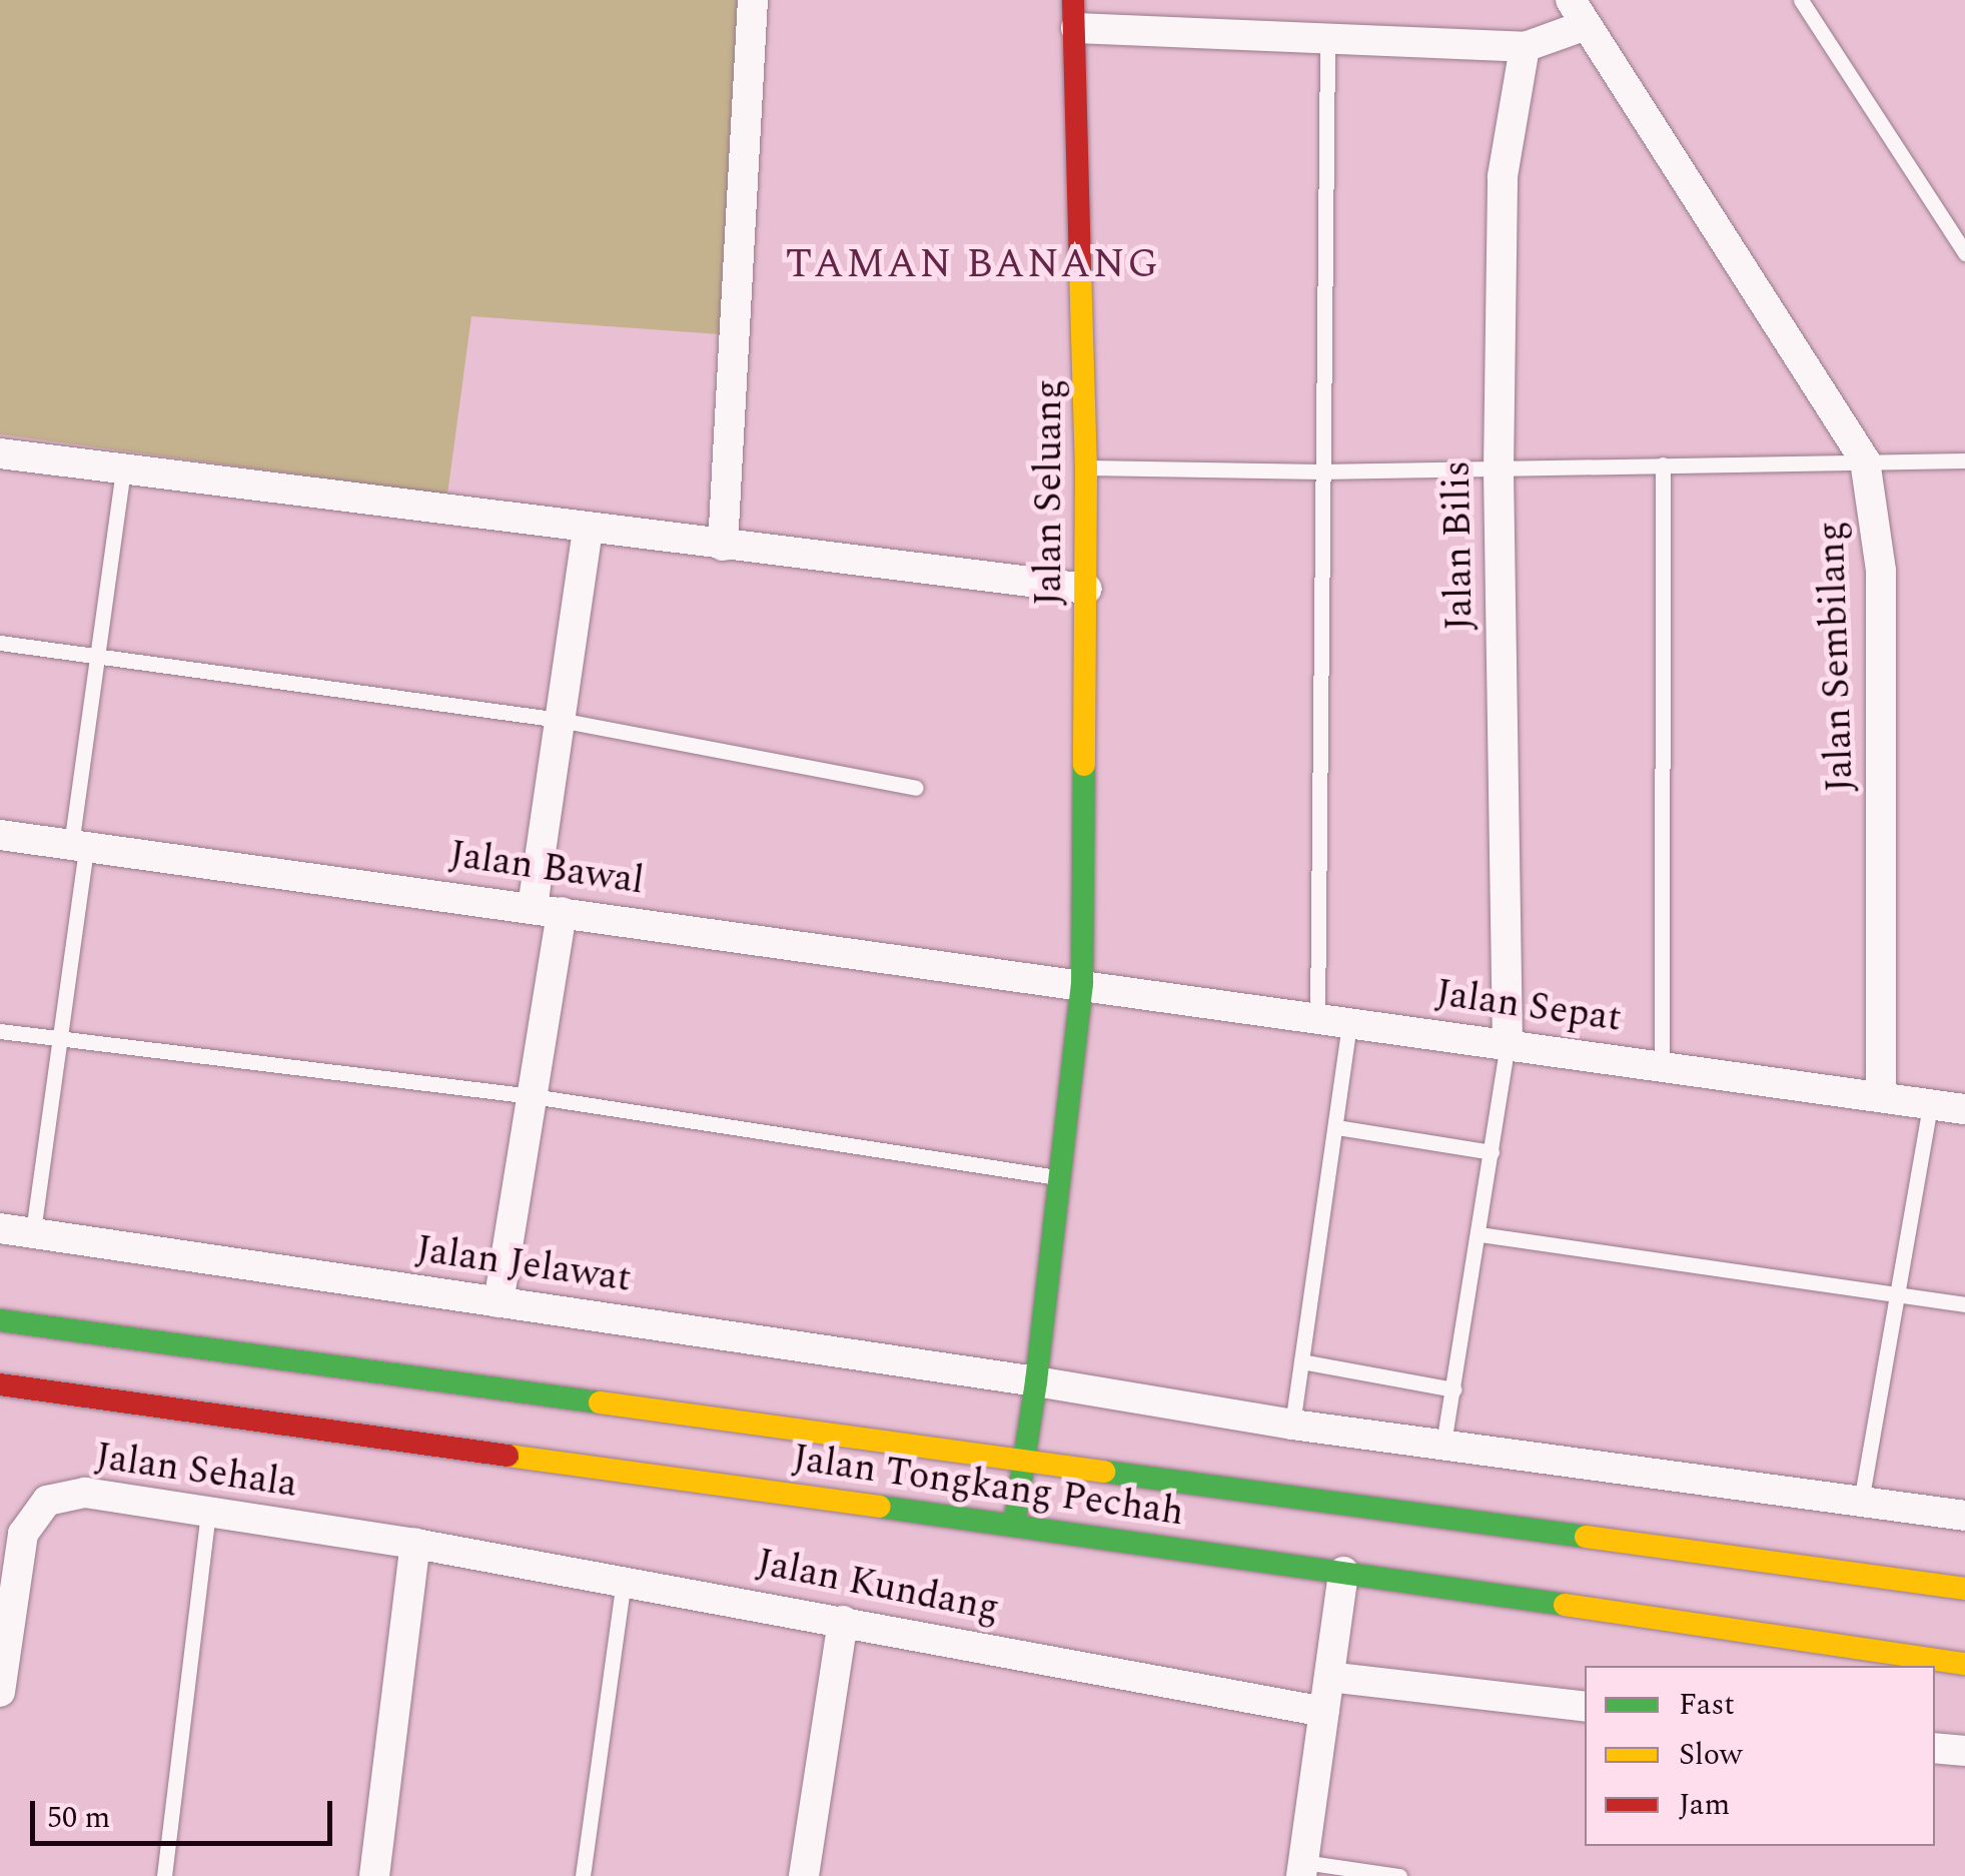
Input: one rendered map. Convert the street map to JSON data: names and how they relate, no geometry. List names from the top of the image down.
{
  "streets": {
    "main road": ["Jalan Seluang", "Jalan Tongkang Pechah"],
    "street": [
      "Jalan Bilis",
      "Jalan Sembilang",
      "Jalan Bawal",
      "Jalan Sepat",
      "Jalan Jelawat",
      "Jalan Sehala",
      "Jalan Kundang"
    ]
  },
  "crossings": [
    ["Jalan Seluang", "Jalan Bawal"],
    ["Jalan Seluang", "Jalan Sepat"],
    ["Jalan Seluang", "Jalan Jelawat"],
    ["Jalan Seluang", "Jalan Tongkang Pechah"],
    ["Jalan Bilis", "Jalan Sepat"],
    ["Jalan Sembilang", "Jalan Sepat"],
    ["Jalan Bawal", "Jalan Sepat"],
    ["Jalan Sehala", "Jalan Kundang"]
  ],
  "districts": ["TAMAN BANANG"],
  "legend": ["Fast", "Slow", "Jam"],
  "scale_bar": "50 m"
}
